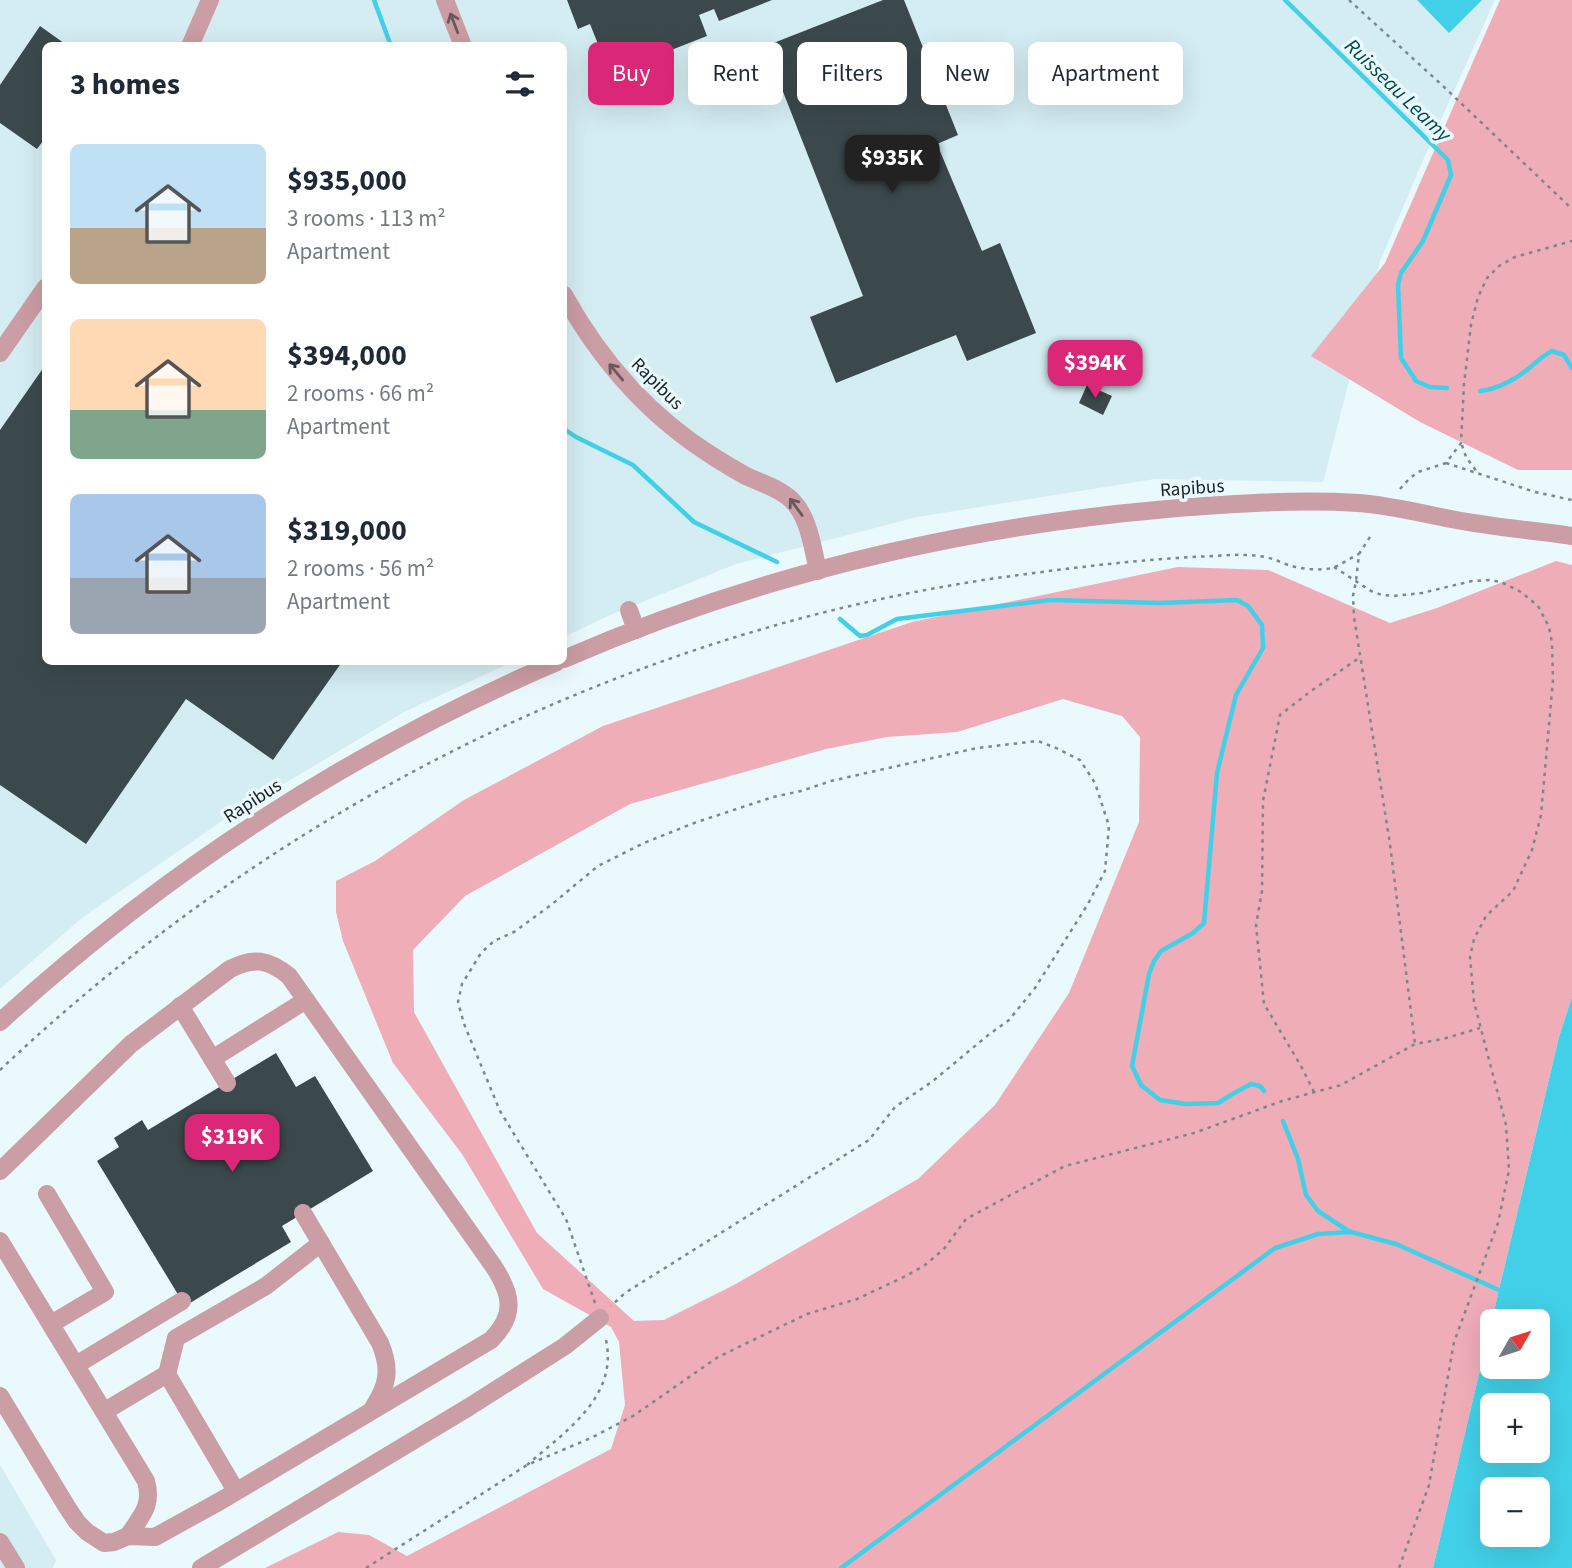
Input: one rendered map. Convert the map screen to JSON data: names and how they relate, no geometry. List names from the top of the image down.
{
  "streets": {
    "street": ["Rapibus"]
  },
  "water": ["Ruisseau Leamy"],
  "north": "top right",
  "page": {
    "chip": [
      "Buy",
      "Rent",
      "Filters",
      "New",
      "Apartment"
    ],
    "heading": "3 homes",
    "list": [
      {
        "name": "$935,000",
        "note": "3 rooms · 113 m² · Apartment"
      },
      {
        "name": "$394,000",
        "note": "2 rooms · 66 m² · Apartment"
      },
      {
        "name": "$319,000",
        "note": "2 rooms · 56 m² · Apartment"
      }
    ],
    "price": ["$935K", "$394K", "$319K"],
    "map_buttons": ["+", "−"]
  }
}
